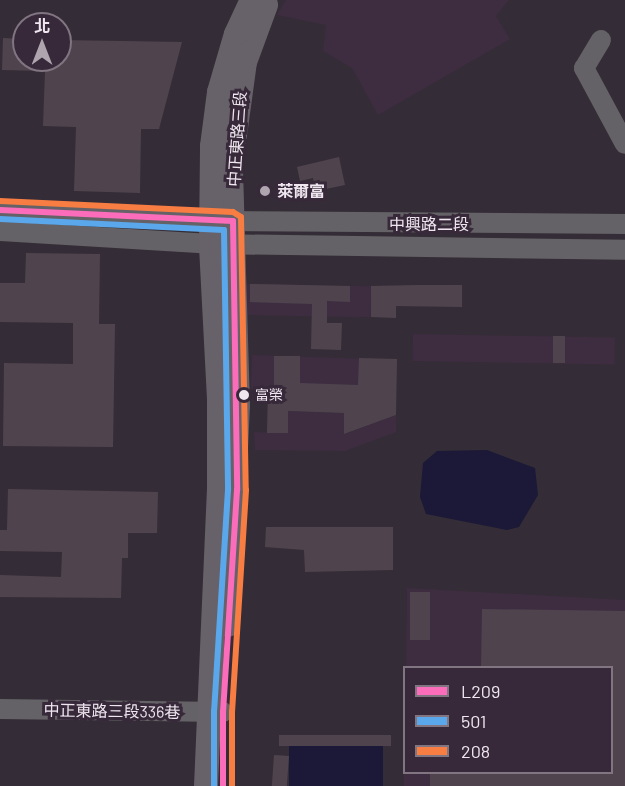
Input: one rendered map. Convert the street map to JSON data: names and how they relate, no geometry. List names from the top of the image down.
{
  "streets": {
    "main road": ["中正東路三段"],
    "street": ["中興路二段", "中正東路三段336巷"]
  },
  "crossings": [
    ["中正東路三段", "中興路二段"],
    ["中正東路三段", "中正東路三段336巷"]
  ],
  "places": ["萊爾富", "富榮"],
  "lines": ["transit line 208", "transit line L209", "transit line 501"],
  "legend": ["L209", "501", "208"],
  "north": "top"
}
